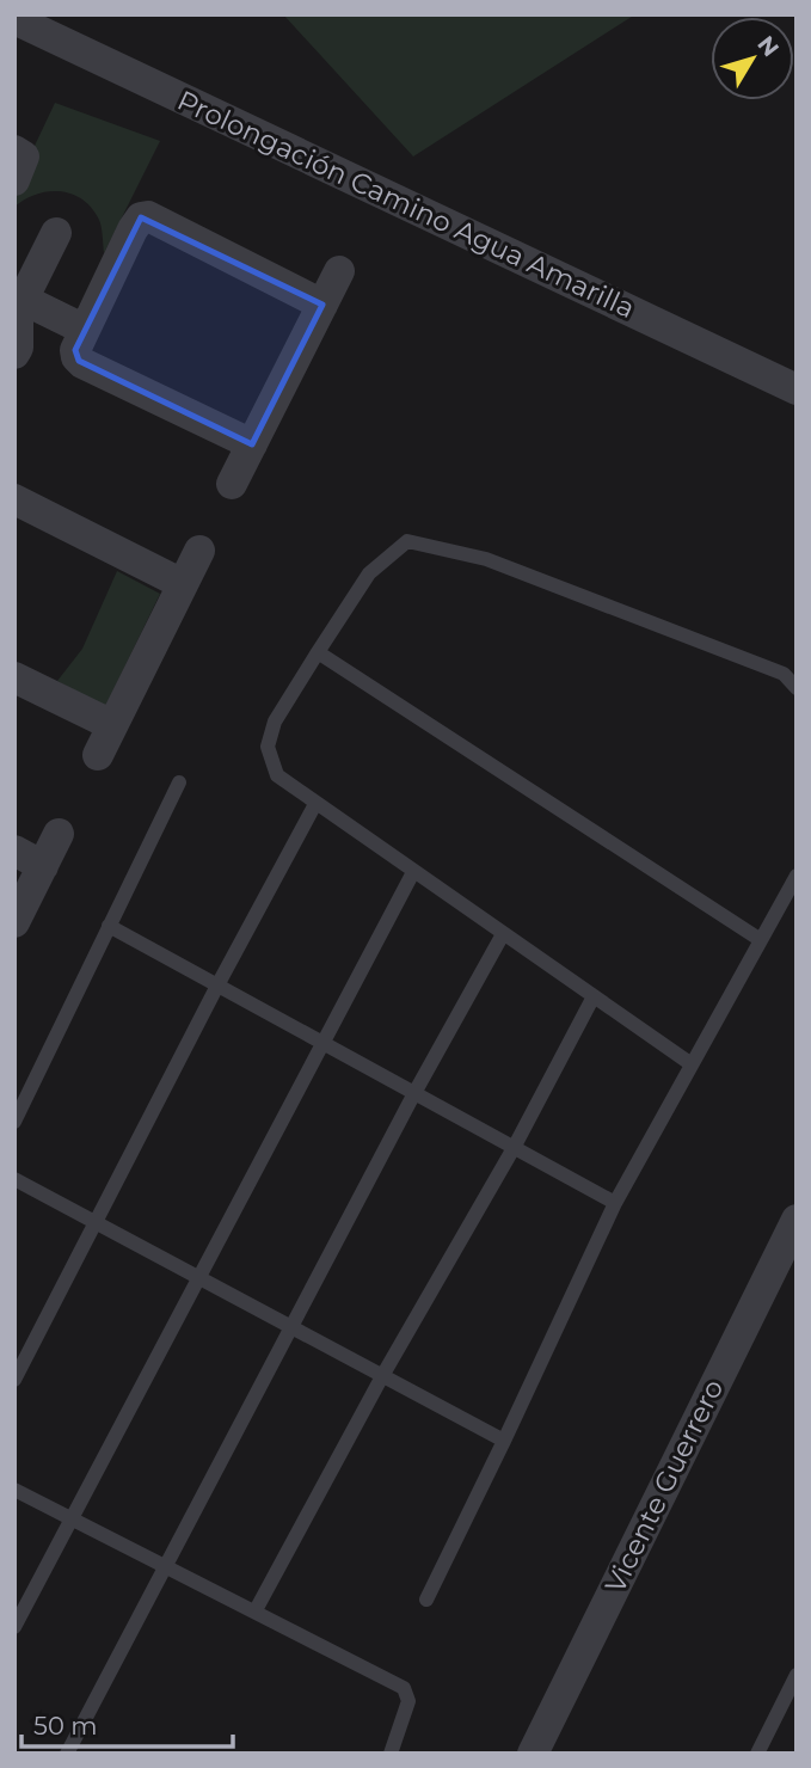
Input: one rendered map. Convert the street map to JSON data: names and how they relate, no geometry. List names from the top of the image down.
{
  "streets": {
    "street": ["Prolongación Camino Agua Amarilla", "Vicente Guerrero"]
  },
  "scale_bar": "50 m",
  "north": "top right"
}
